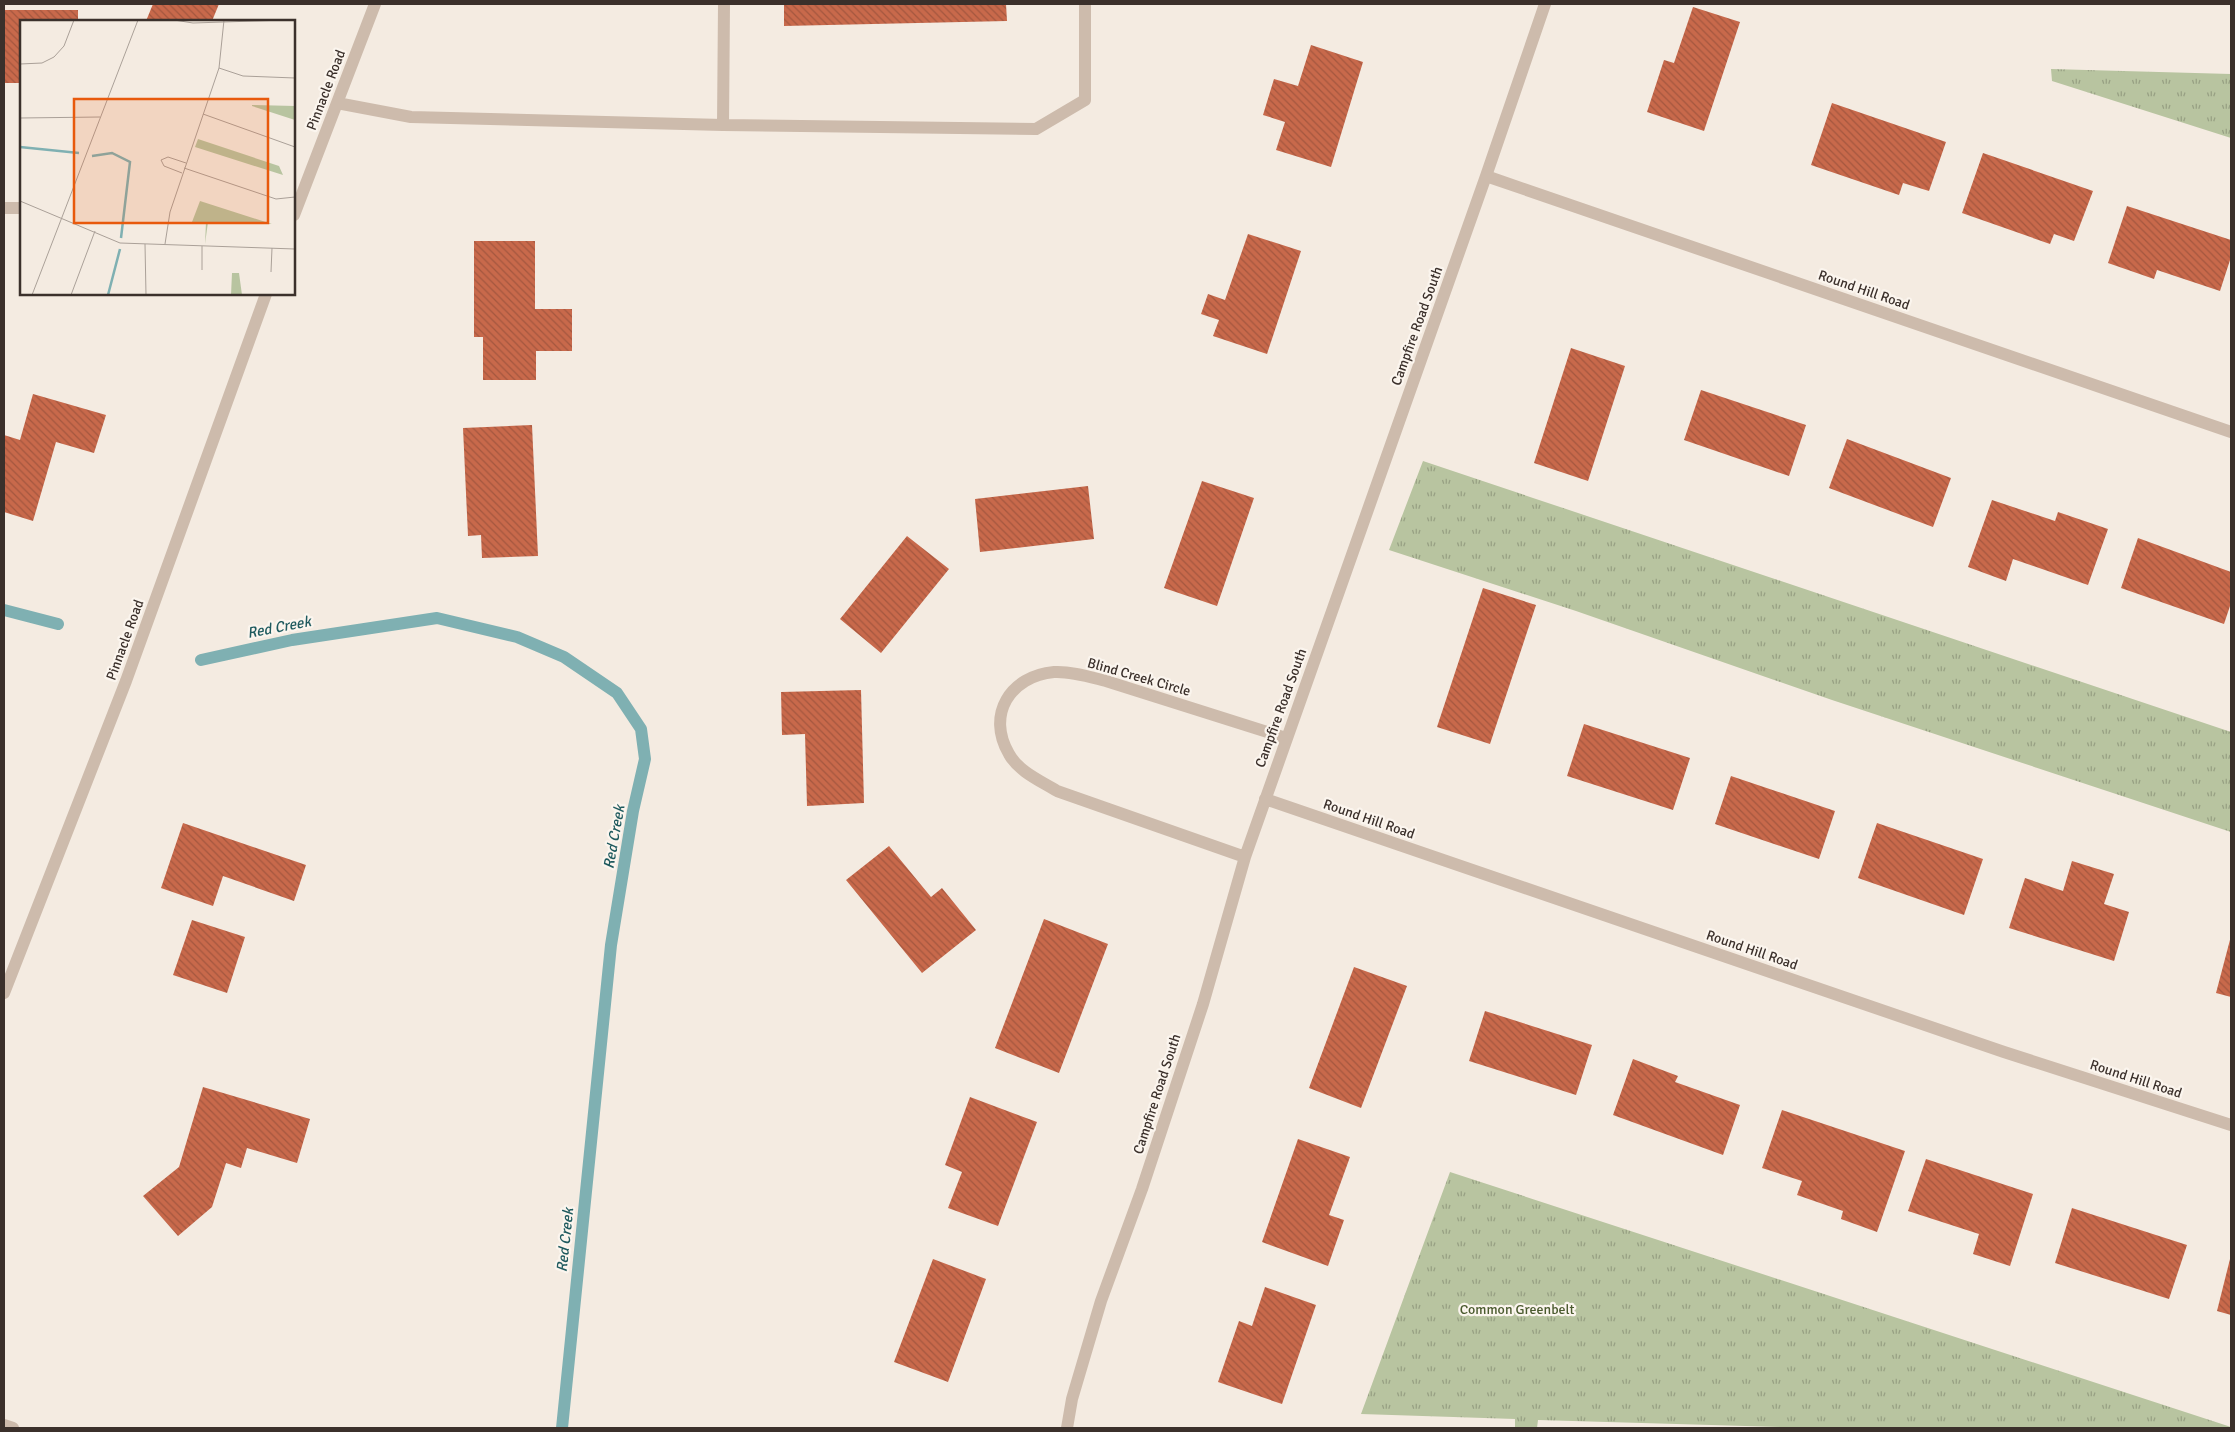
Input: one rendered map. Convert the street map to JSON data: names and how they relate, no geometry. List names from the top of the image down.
{
  "streets": {
    "street": [
      "Pinnacle Road",
      "Round Hill Road",
      "Campfire Road South",
      "Blind Creek Circle"
    ]
  },
  "crossings": [
    ["Round Hill Road", "Campfire Road South"],
    ["Campfire Road South", "Blind Creek Circle"]
  ],
  "water": ["Red Creek"],
  "parks": ["Common Greenbelt"]
}
